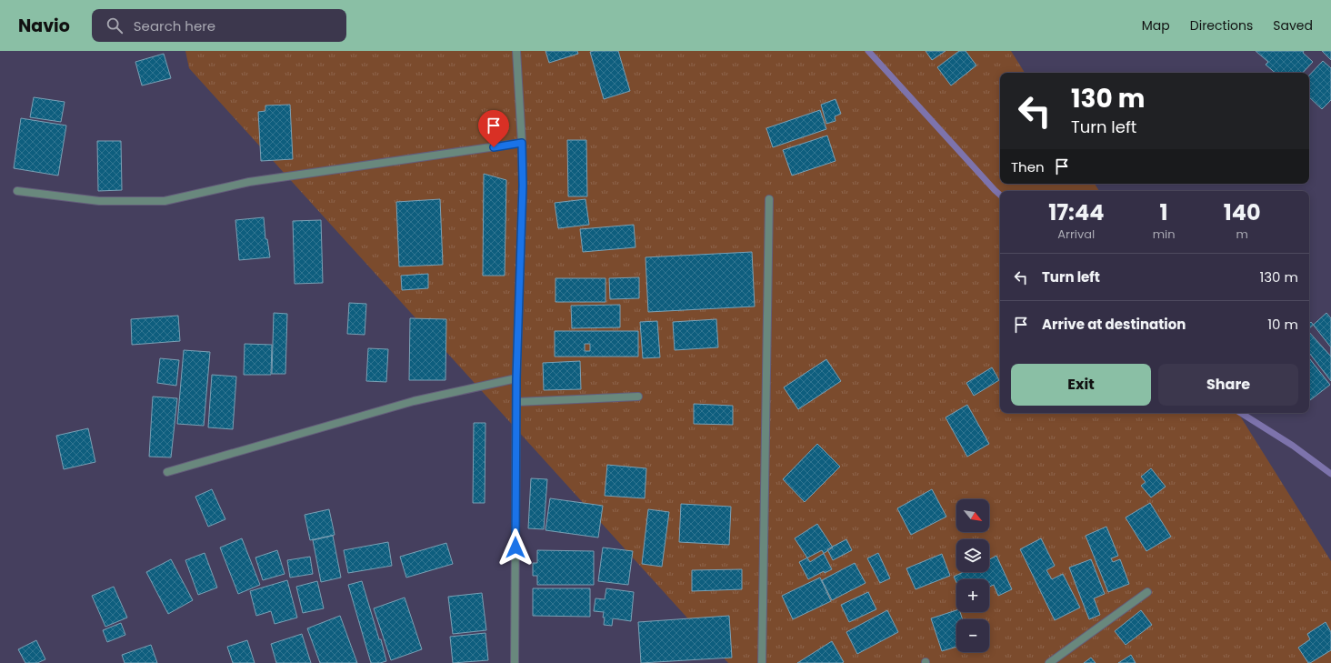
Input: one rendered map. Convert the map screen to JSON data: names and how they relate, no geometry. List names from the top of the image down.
{
  "north": "bottom right",
  "page": {
    "header": "Navio",
    "search": "Search here",
    "nav": ["Map", "Directions", "Saved"],
    "turn": ["130 m", "Turn left"],
    "then": "Then",
    "eta": [
      "17:44",
      "Arrival",
      "1",
      "min",
      "140",
      "m"
    ],
    "list": [
      {
        "name": "Turn left",
        "value": "130 m"
      },
      {
        "name": "Arrive at destination",
        "value": "10 m"
      }
    ],
    "buttons": ["Exit", "Share"],
    "map_buttons": ["+", "−"]
  }
}
